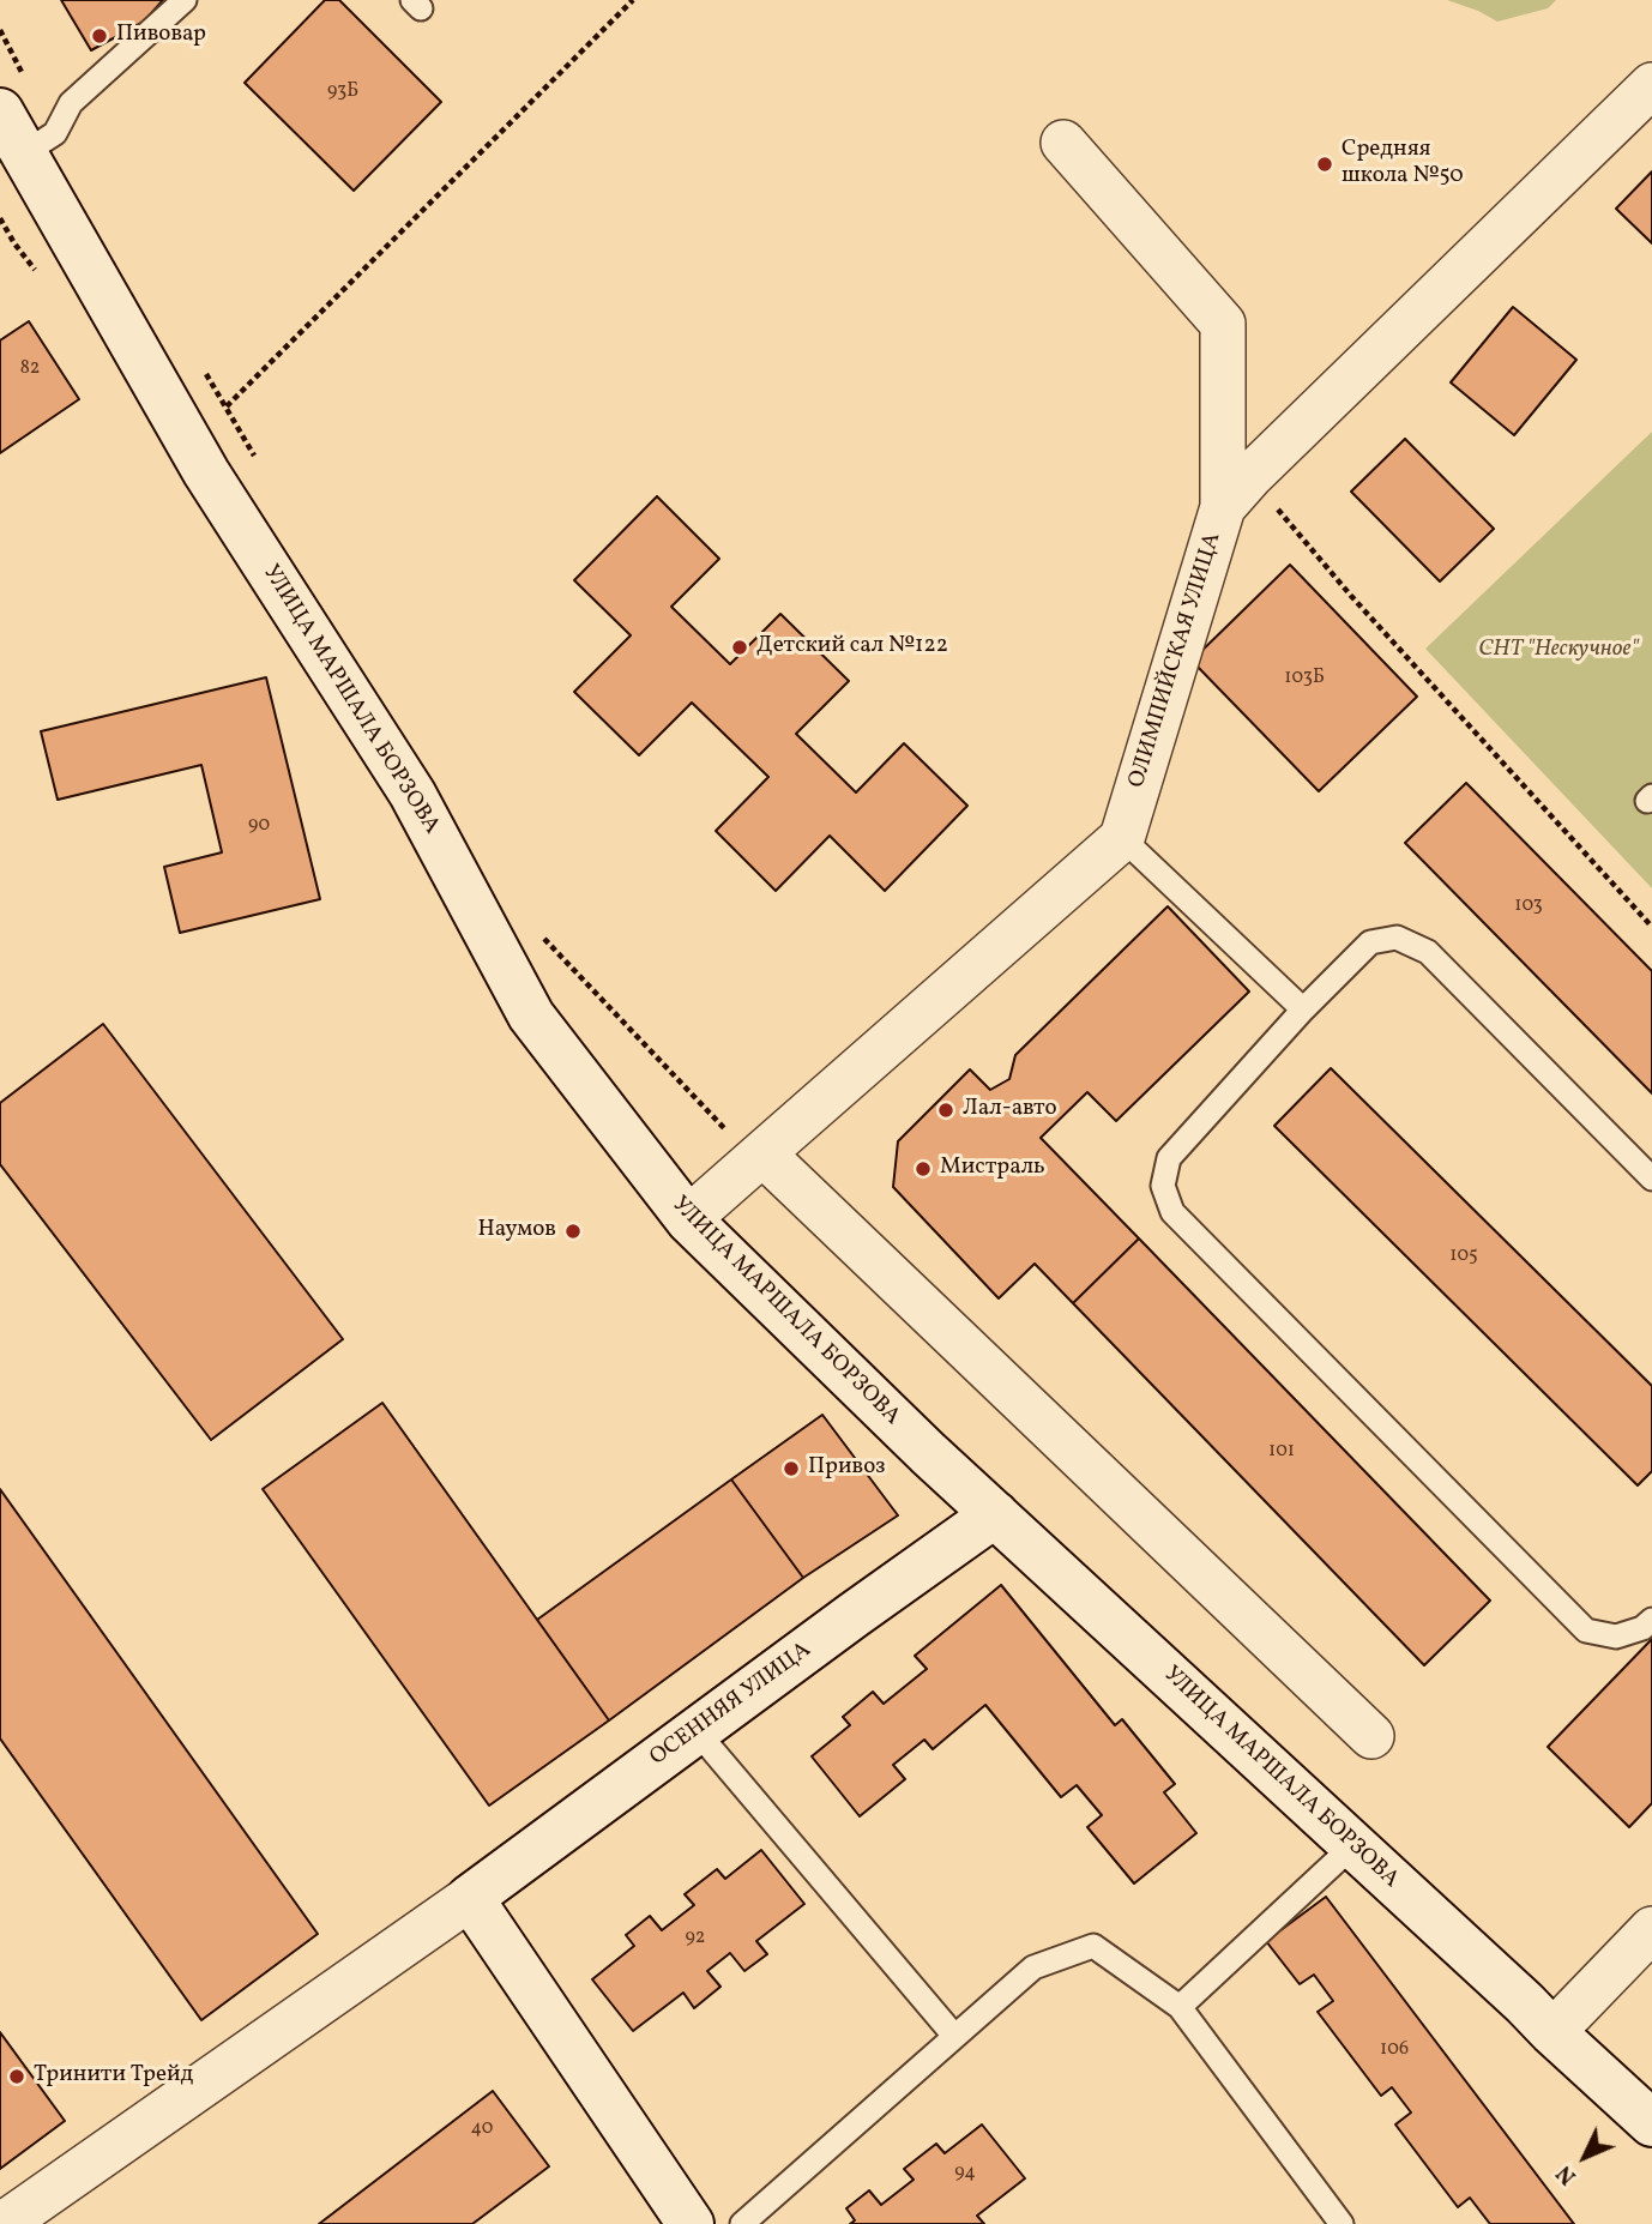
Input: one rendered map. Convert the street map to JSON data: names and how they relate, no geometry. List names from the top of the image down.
{
  "streets": {
    "main road": ["УЛИЦА МАРШАЛА БОРЗОВА", "ОСЕННЯЯ УЛИЦА"],
    "street": ["ОЛИМПИЙСКАЯ УЛИЦА"]
  },
  "crossings": [
    ["УЛИЦА МАРШАЛА БОРЗОВА", "ОСЕННЯЯ УЛИЦА"]
  ],
  "parks": ["СНТ \"Нескучное\""],
  "places": [
    "Пивовар",
    "Средняя школа №50",
    "Детский сал №122",
    "Лал-авто",
    "Мистраль",
    "Наумов",
    "Привоз",
    "Тринити Трейд"
  ],
  "house_numbers": [
    "93Б",
    "82",
    "103Б",
    "90",
    "103",
    "105",
    "101",
    "92",
    "106",
    "40",
    "94"
  ],
  "north": "bottom left"
}
